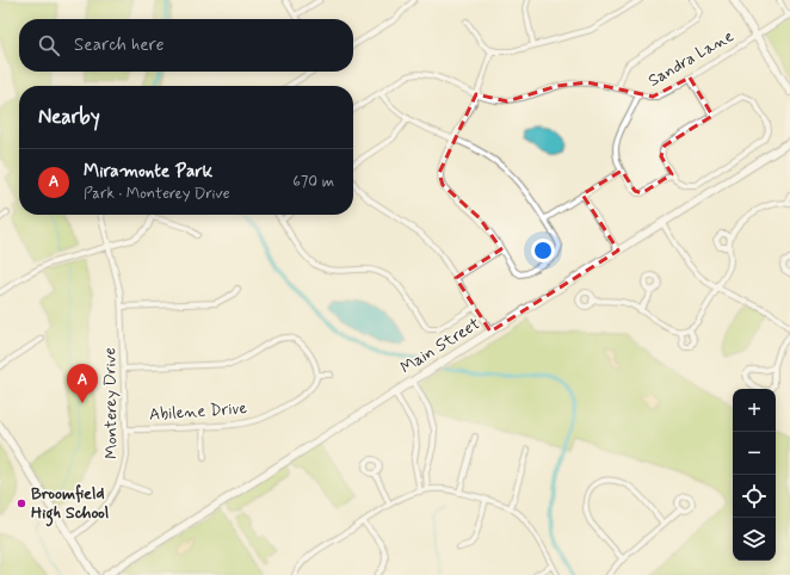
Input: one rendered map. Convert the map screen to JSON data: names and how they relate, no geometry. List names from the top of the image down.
{
  "streets": {
    "main road": ["Main Street"],
    "street": ["Sandra Lane", "Monterey Drive", "Abilene Drive"]
  },
  "crossings": [
    ["Monterey Drive", "Abilene Drive"]
  ],
  "places": ["Broomfield High School"],
  "page": {
    "search": "Search here",
    "heading": "Nearby",
    "list": [
      {
        "mark": "A",
        "name": "Miramonte Park",
        "note": "Park · Monterey Drive",
        "value": "670 m"
      }
    ],
    "pins": "A",
    "map_buttons": ["+", "−"]
  }
}
